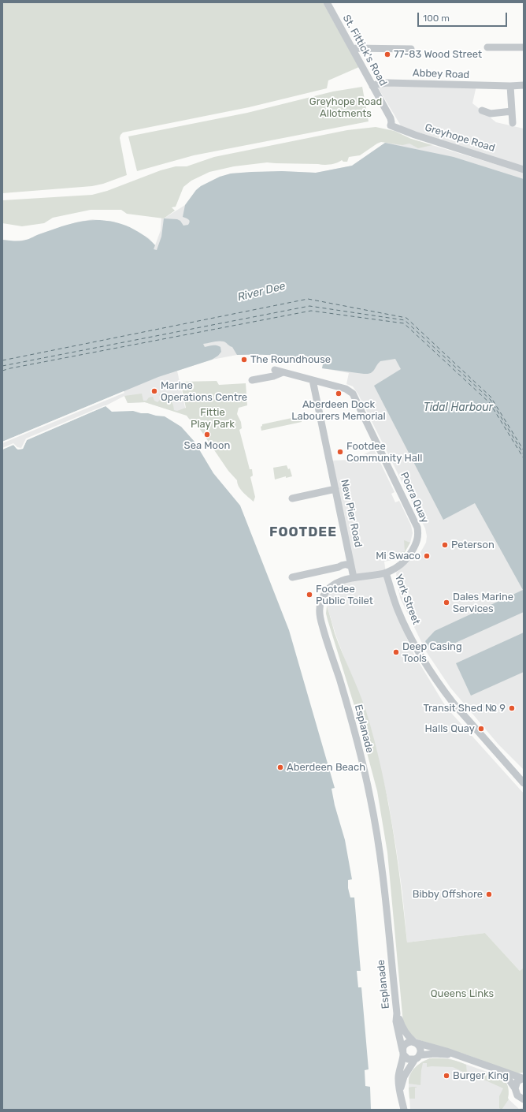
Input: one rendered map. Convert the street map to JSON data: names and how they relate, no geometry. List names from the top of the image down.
{
  "streets": {
    "street": [
      "St. Fittick's Road",
      "Abbey Road",
      "Greyhope Road",
      "Pocra Quay",
      "New Pier Road",
      "York Street",
      "Esplanade"
    ]
  },
  "crossings": [
    ["St. Fittick's Road", "Abbey Road"],
    ["St. Fittick's Road", "Greyhope Road"],
    ["Pocra Quay", "New Pier Road"],
    ["Pocra Quay", "York Street"],
    ["Pocra Quay", "Esplanade"],
    ["New Pier Road", "Esplanade"],
    ["York Street", "Esplanade"]
  ],
  "districts": ["FOOTDEE"],
  "water": ["River Dee", "Tidal Harbour"],
  "parks": ["Greyhope Road Allotments", "Fittie Play Park", "Queens Links"],
  "places": [
    "77-83 Wood Street",
    "The Roundhouse",
    "Marine Operations Centre",
    "Aberdeen Dock Labourers Memorial",
    "Sea Moon",
    "Footdee Community Hall",
    "Peterson",
    "Mi Swaco",
    "Footdee Public Toilet",
    "Dales Marine Services",
    "Deep Casing Tools",
    "Transit Shed № 9",
    "Halls Quay",
    "Aberdeen Beach",
    "Bibby Offshore",
    "Burger King"
  ],
  "scale_bar": "100 m"
}
